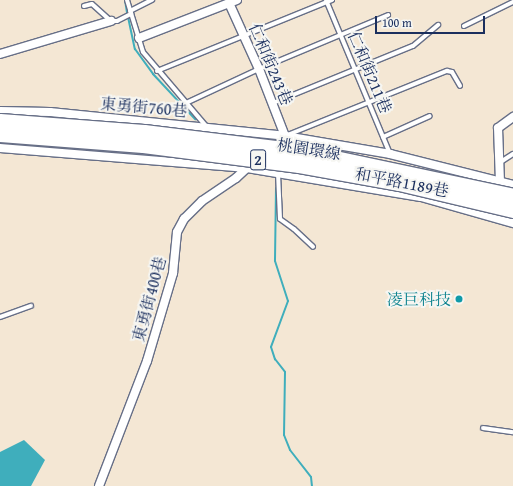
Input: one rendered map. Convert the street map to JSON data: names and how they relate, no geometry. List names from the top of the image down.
{
  "streets": {
    "highway": ["桃園環線", "2"],
    "street": [
      "仁和街243巷",
      "東勇街760巷",
      "和平路1189巷",
      "東勇街400巷"
    ],
    "lane": ["仁和街211巷"]
  },
  "crossings": [
    ["仁和街243巷", "東勇街760巷"],
    ["仁和街243巷", "和平路1189巷"],
    ["仁和街243巷", "東勇街400巷"],
    ["仁和街211巷", "和平路1189巷"],
    ["東勇街760巷", "和平路1189巷"],
    ["東勇街760巷", "東勇街400巷"],
    ["和平路1189巷", "東勇街400巷"]
  ],
  "places": ["凌巨科技"],
  "scale_bar": "100 m"
}
